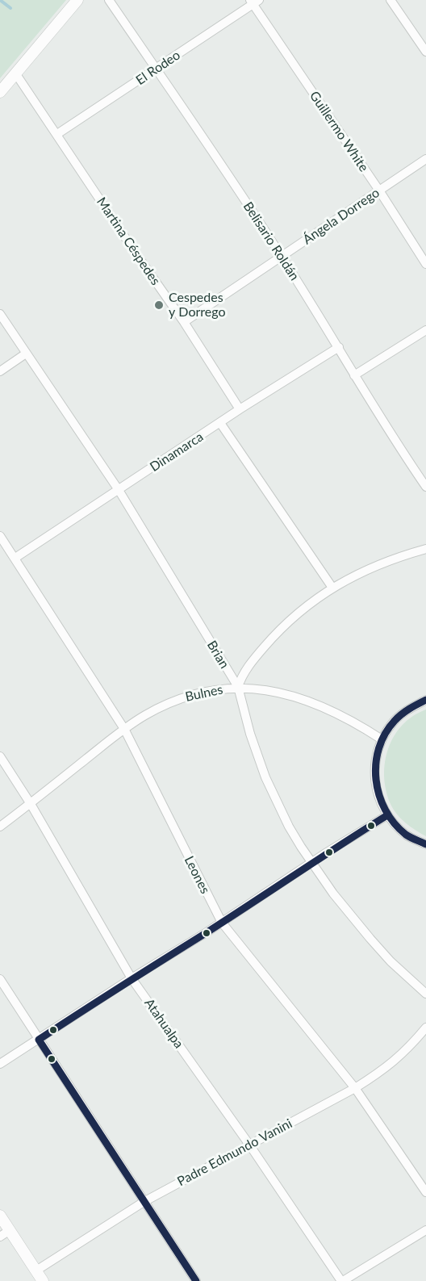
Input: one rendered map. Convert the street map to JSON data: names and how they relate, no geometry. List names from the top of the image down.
{
  "streets": {
    "street": [
      "El Rodeo",
      "Guillermo White",
      "Ángela Dorrego",
      "Martina Céspedes",
      "Belisario Roldán",
      "Dinamarca",
      "Brian",
      "Bulnes",
      "Leones",
      "Atahualpa",
      "Padre Edmundo Vanini"
    ]
  },
  "crossings": [
    ["El Rodeo", "Guillermo White"],
    ["El Rodeo", "Martina Céspedes"],
    ["El Rodeo", "Belisario Roldán"],
    ["Guillermo White", "Ángela Dorrego"],
    ["Ángela Dorrego", "Martina Céspedes"],
    ["Ángela Dorrego", "Belisario Roldán"],
    ["Martina Céspedes", "Dinamarca"],
    ["Belisario Roldán", "Dinamarca"],
    ["Dinamarca", "Brian"],
    ["Dinamarca", "Leones"],
    ["Brian", "Bulnes"],
    ["Bulnes", "Leones"],
    ["Bulnes", "Atahualpa"],
    ["Leones", "Padre Edmundo Vanini"],
    ["Atahualpa", "Padre Edmundo Vanini"]
  ],
  "places": ["Cespedes y Dorrego"]
}
